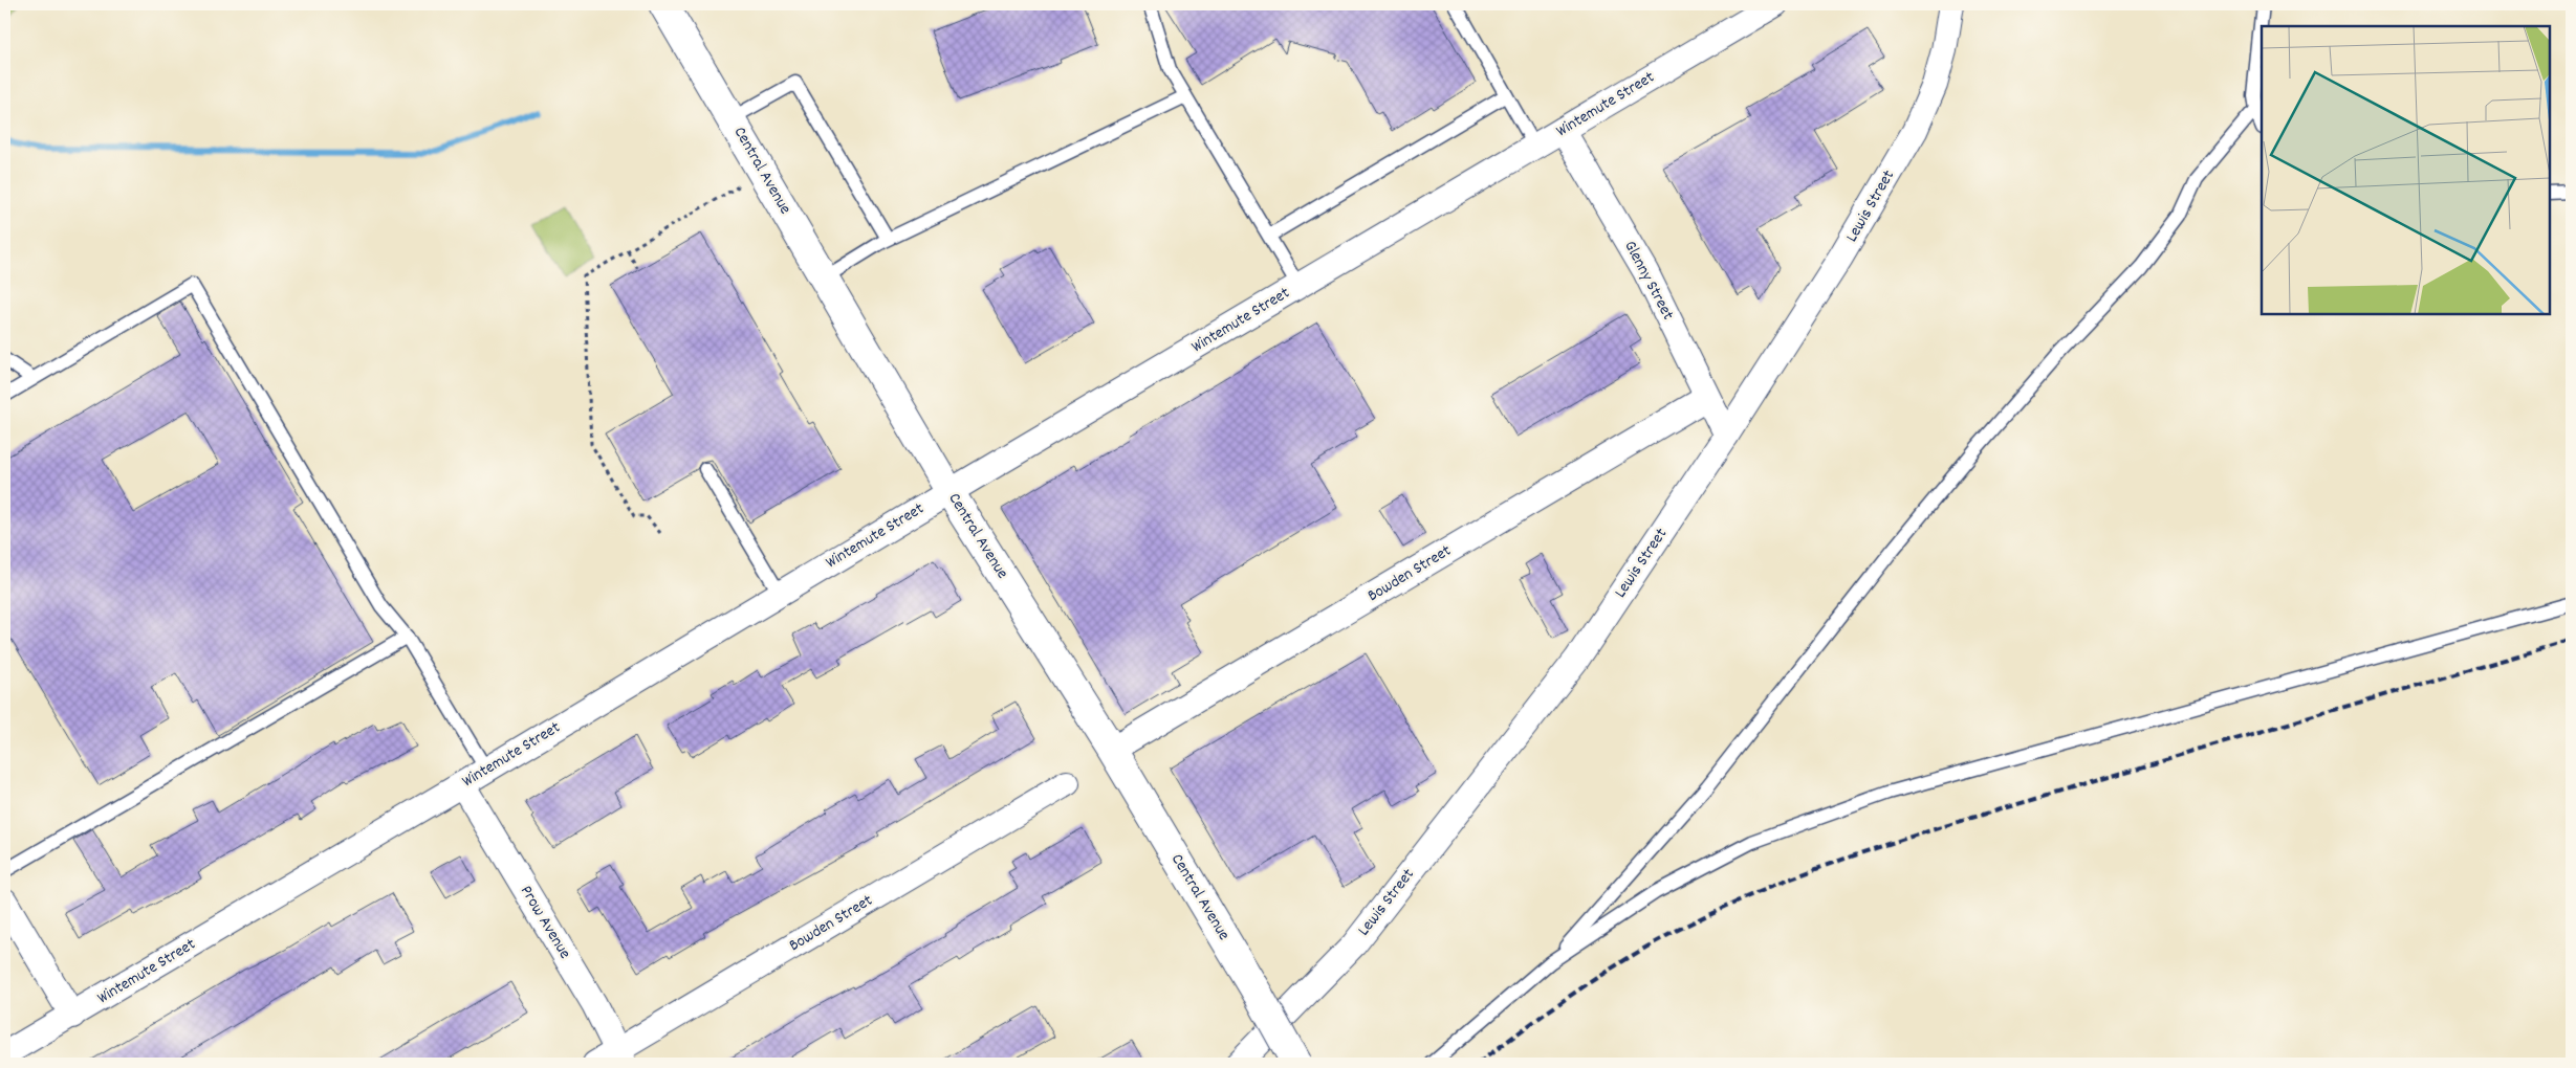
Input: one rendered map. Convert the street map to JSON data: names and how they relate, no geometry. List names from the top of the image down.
{
  "streets": {
    "main road": ["Central Avenue"],
    "street": [
      "Wintemute Street",
      "Lewis Street",
      "Glenny Street",
      "Bowden Street",
      "Prow Avenue"
    ]
  },
  "crossings": [
    ["Wintemute Street", "Central Avenue"],
    ["Wintemute Street", "Glenny Street"],
    ["Wintemute Street", "Prow Avenue"],
    ["Central Avenue", "Bowden Street"],
    ["Lewis Street", "Glenny Street"],
    ["Glenny Street", "Bowden Street"],
    ["Bowden Street", "Prow Avenue"]
  ]
}
